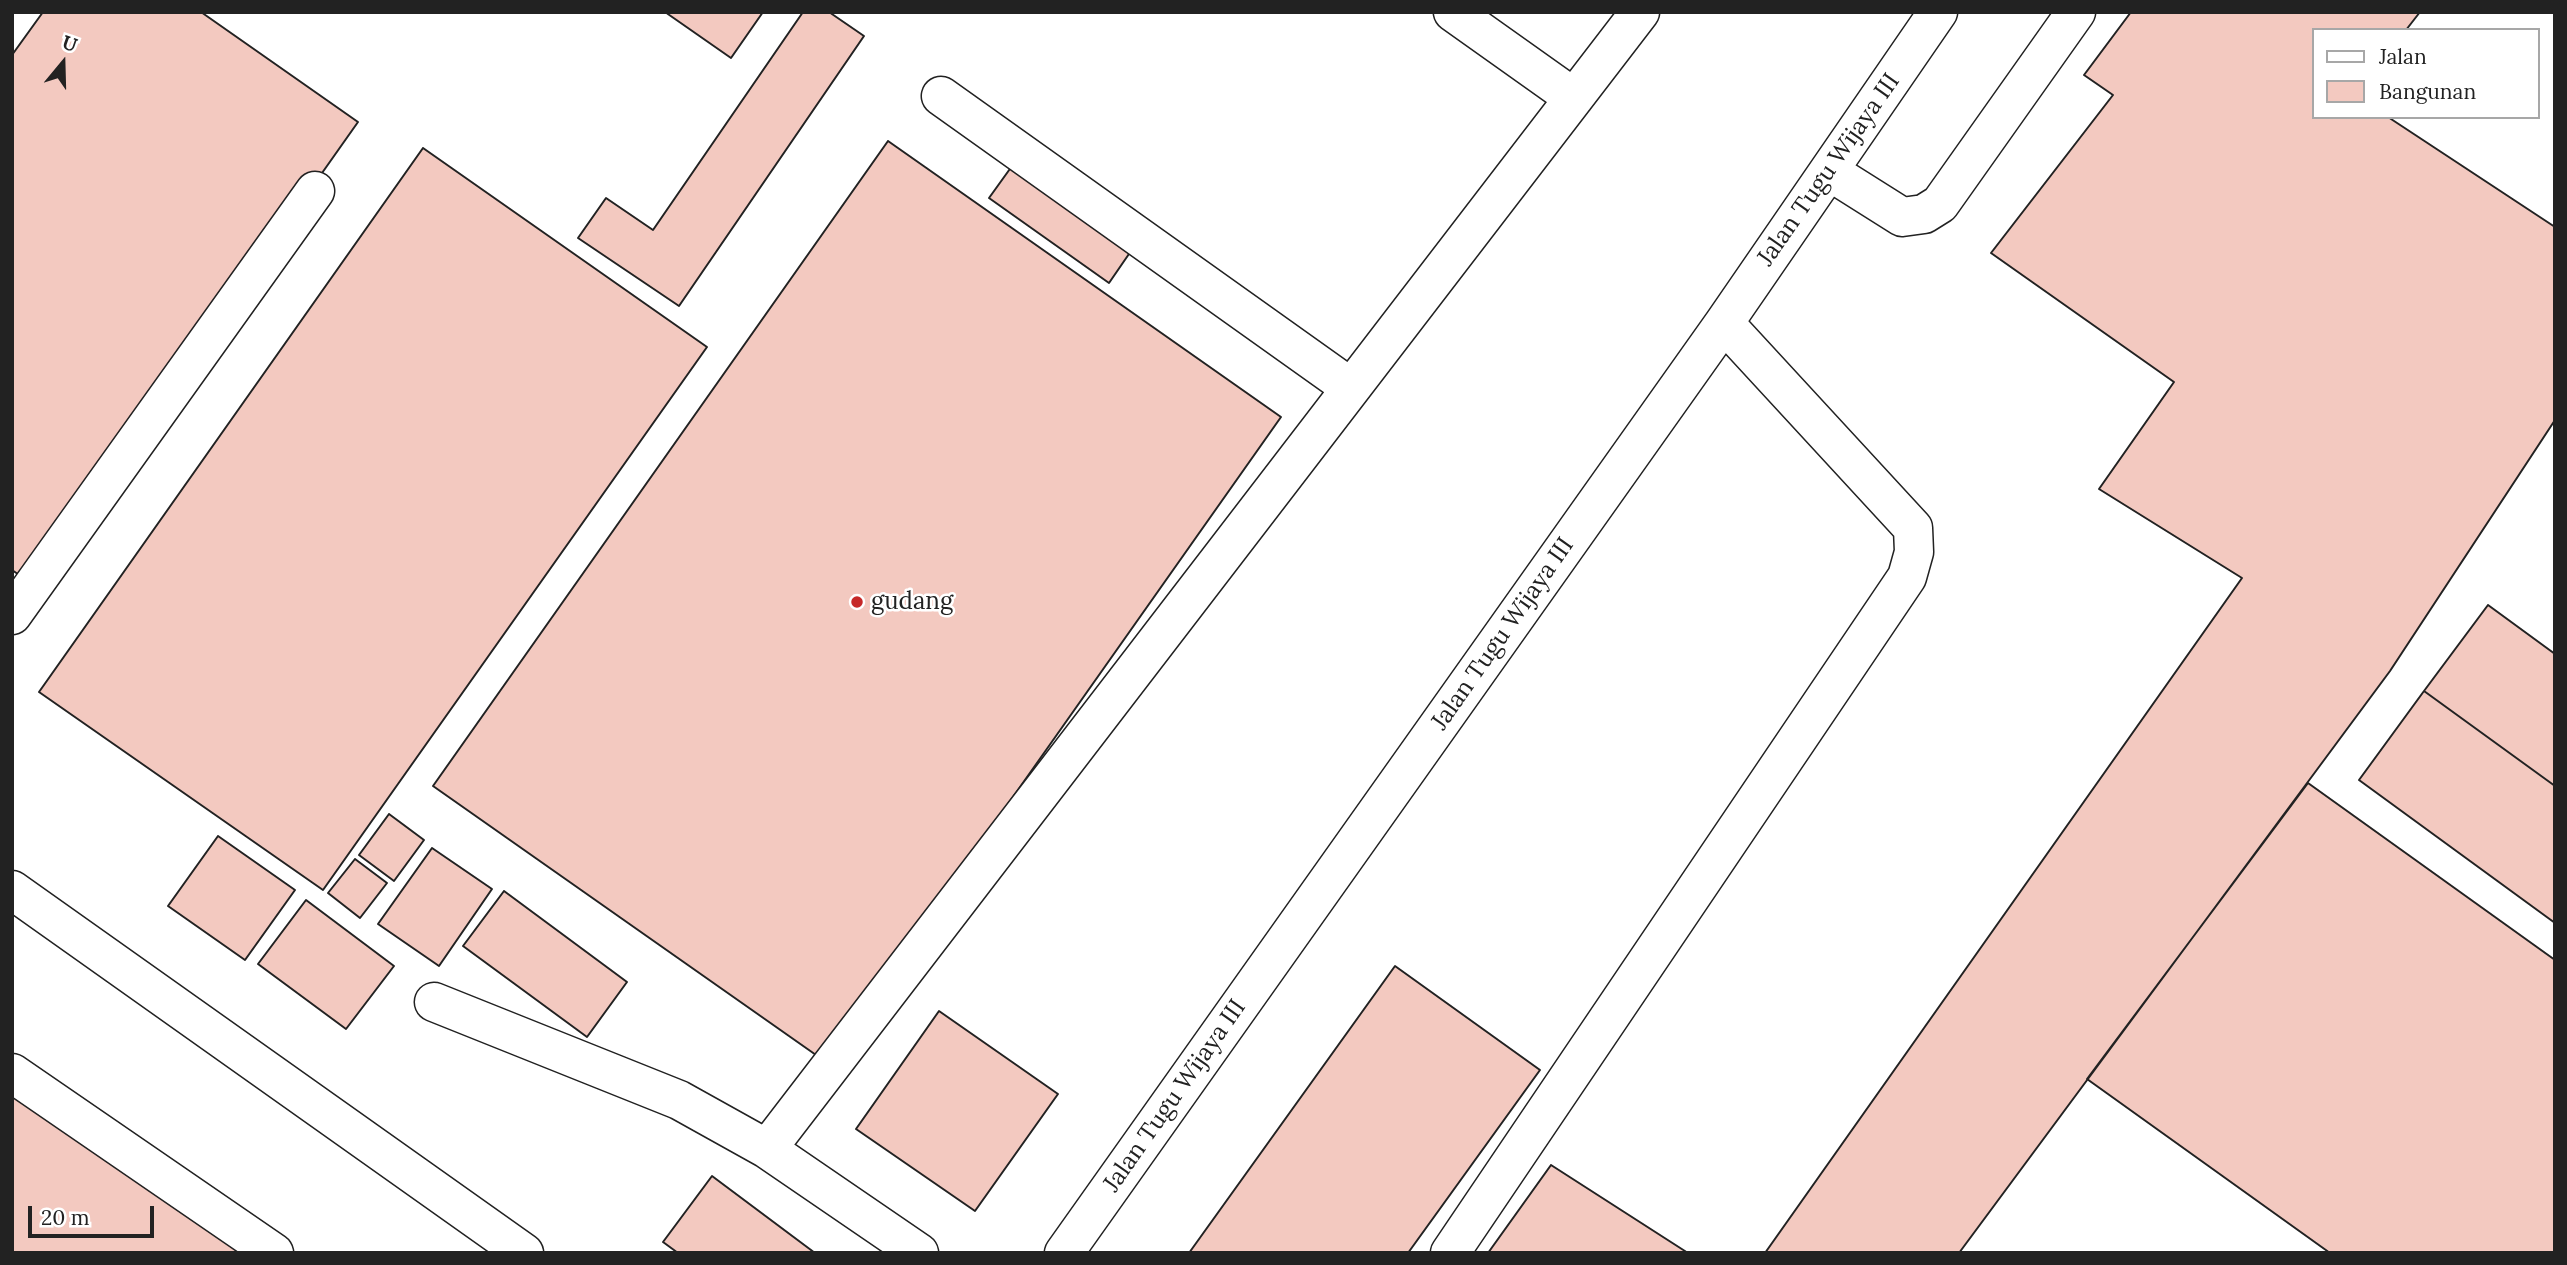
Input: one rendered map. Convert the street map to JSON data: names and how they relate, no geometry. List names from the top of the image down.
{
  "streets": {
    "street": ["Jalan Tugu Wijaya III"]
  },
  "places": ["gudang"],
  "legend": ["Jalan", "Bangunan"],
  "scale_bar": "20 m",
  "north": "top"
}
